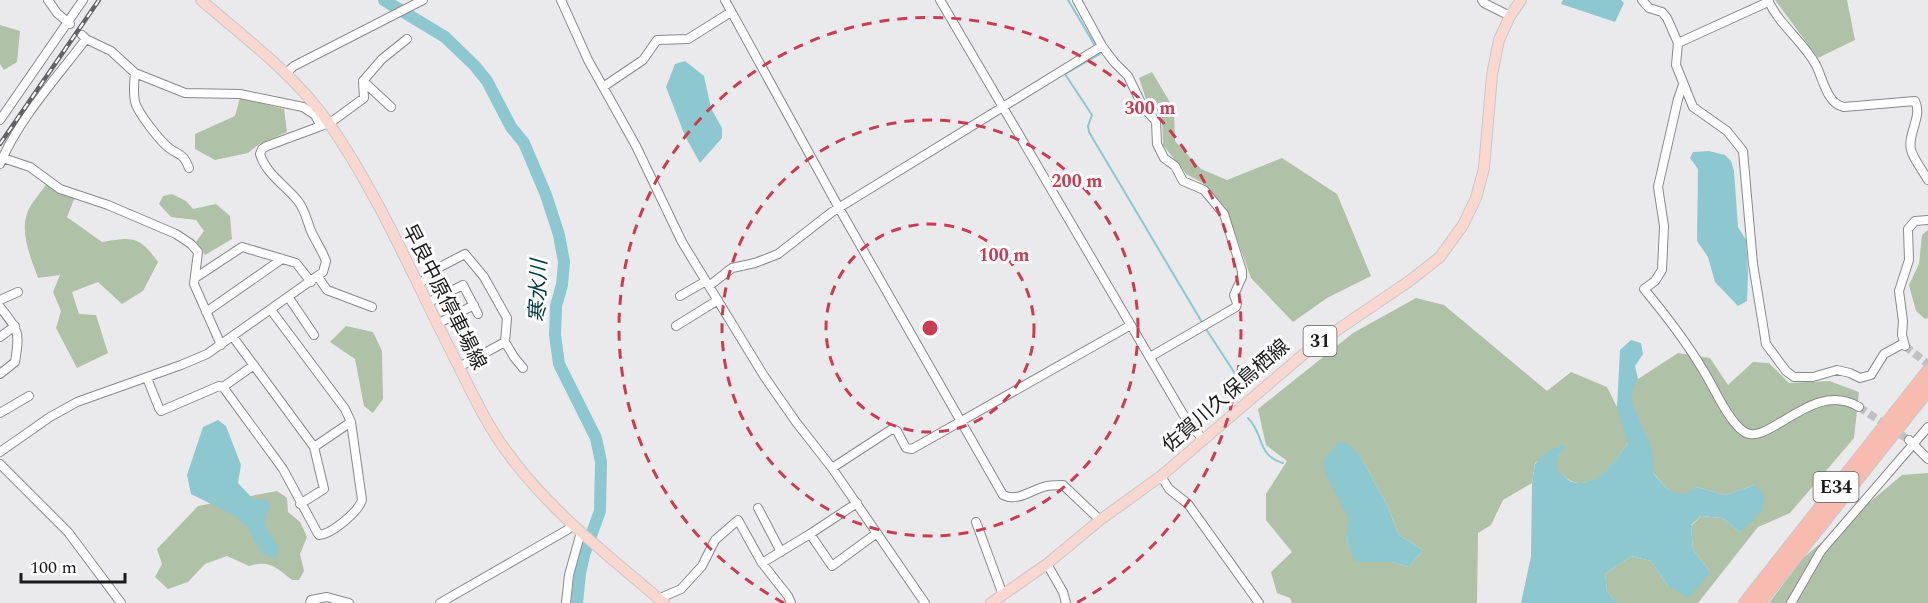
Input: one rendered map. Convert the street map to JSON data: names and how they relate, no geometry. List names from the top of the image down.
{
  "streets": {
    "highway": ["E34"],
    "main road": ["早良中原停車場線", "31", "佐賀川久保鳥栖線"]
  },
  "water": ["寒水川"],
  "scale_bar": "100 m",
  "rings": ["300 m", "200 m", "100 m"]
}
